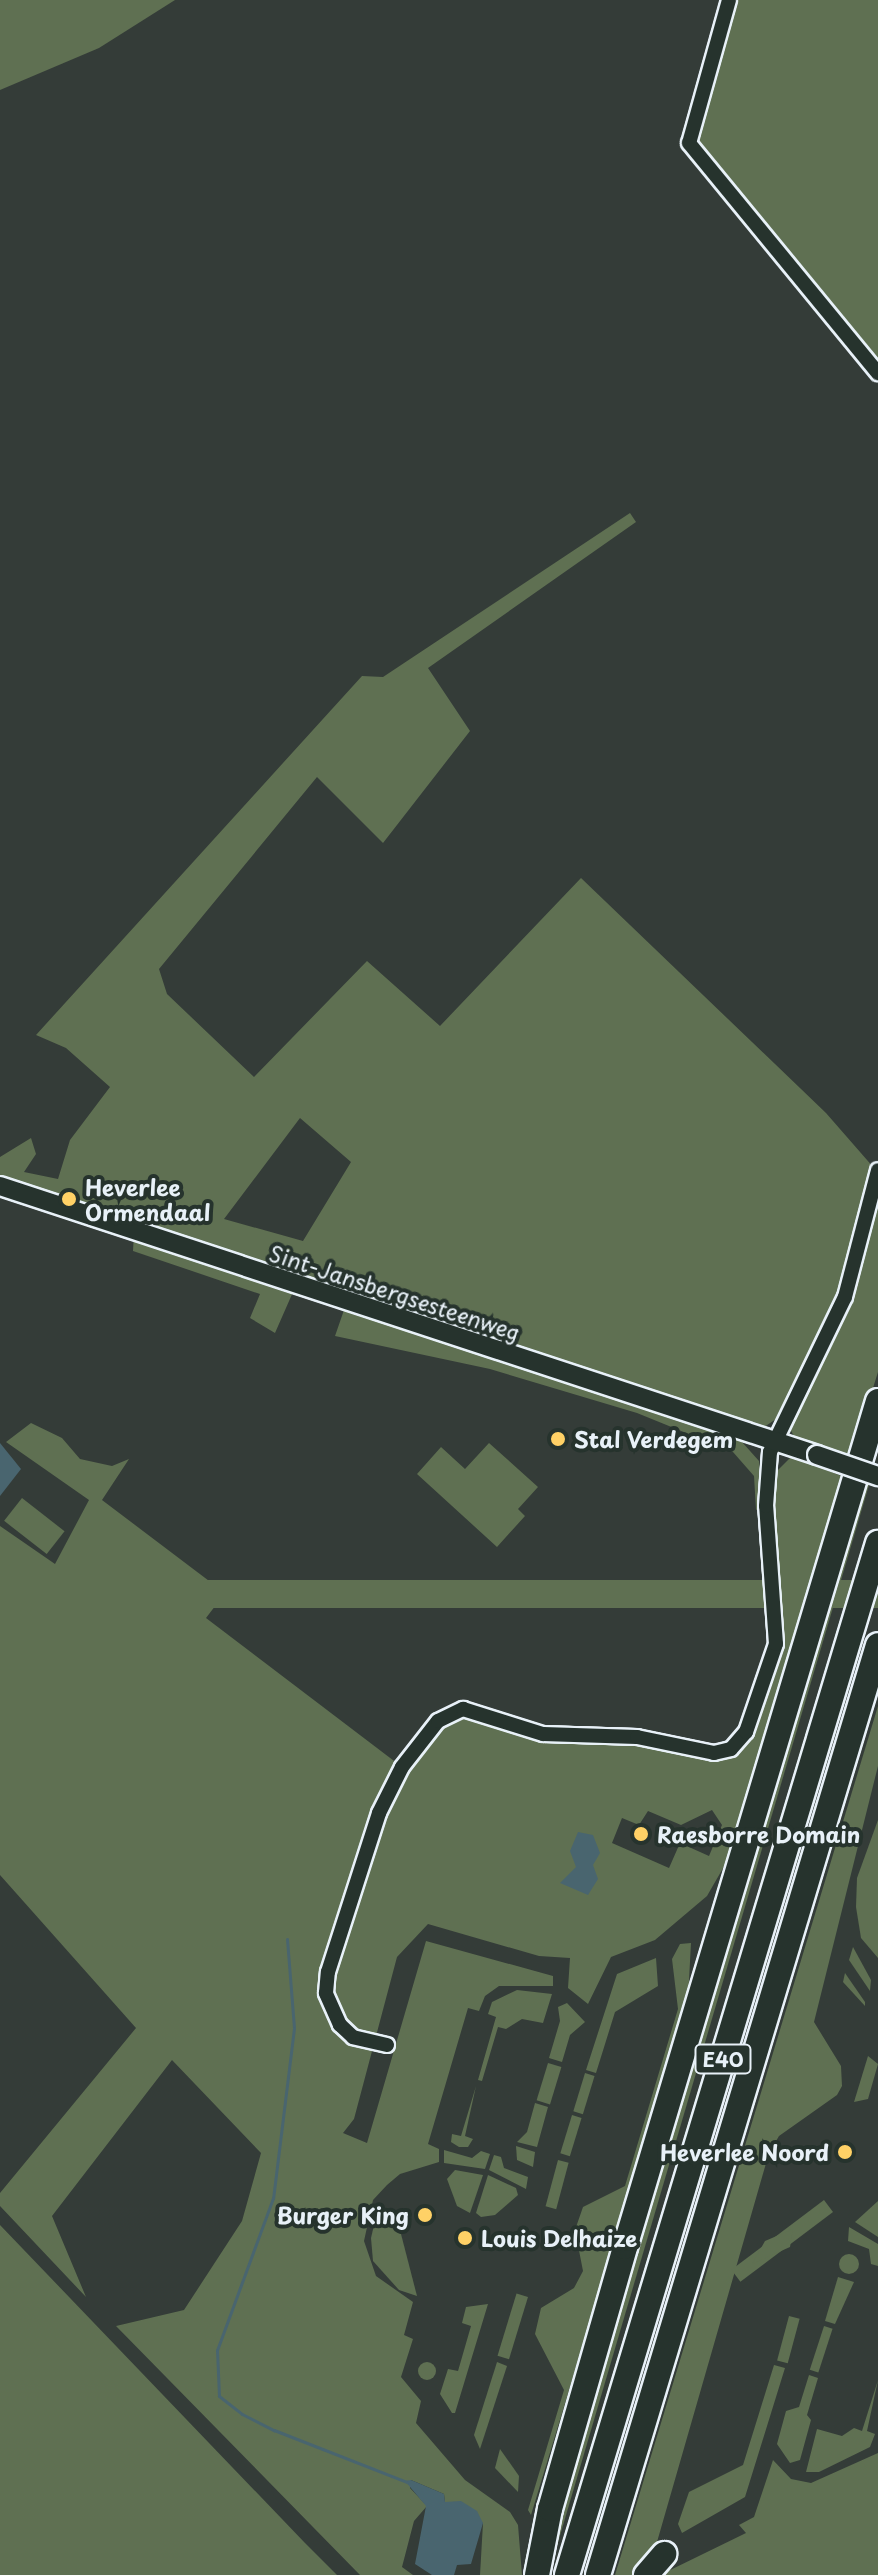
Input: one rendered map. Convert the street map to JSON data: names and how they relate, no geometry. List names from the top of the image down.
{
  "streets": {
    "highway": ["E40"],
    "main road": ["Sint-Jansbergsesteenweg"]
  },
  "places": [
    "Heverlee Ormendaal",
    "Stal Verdegem",
    "Raesborre Domain",
    "Heverlee Noord",
    "Burger King",
    "Louis Delhaize"
  ]
}
